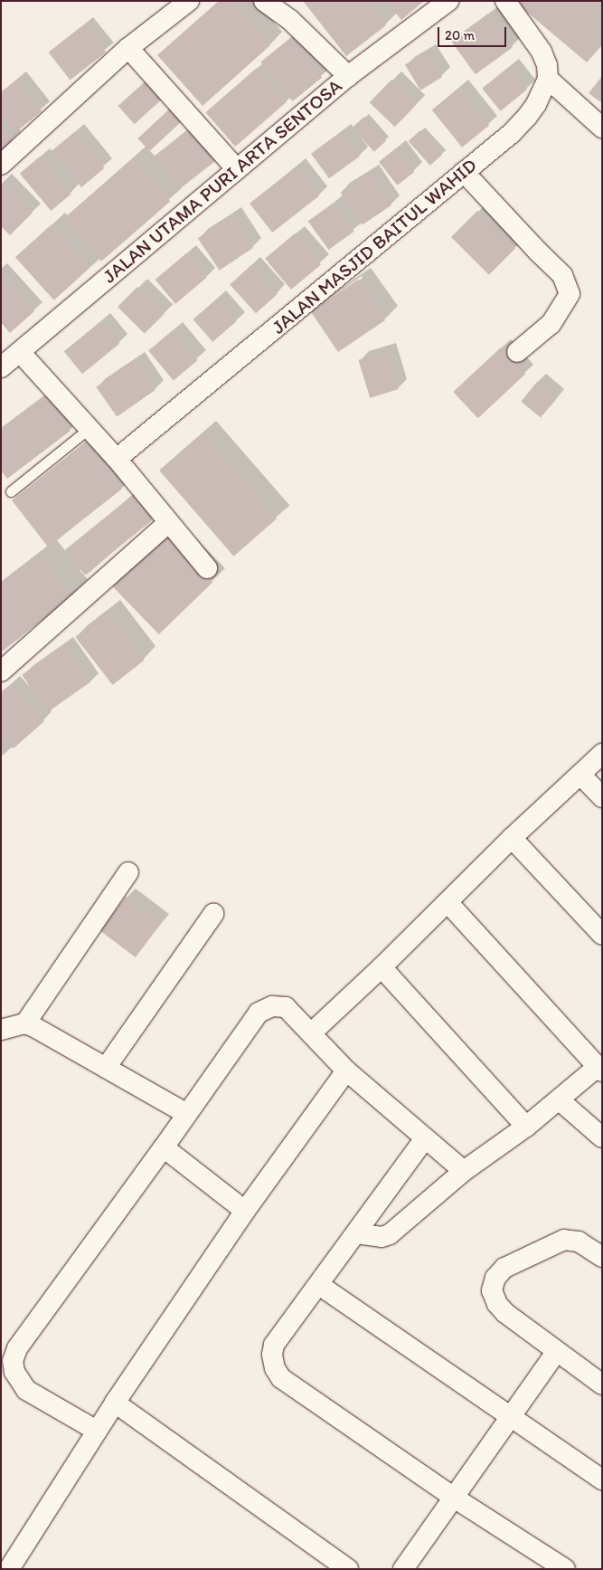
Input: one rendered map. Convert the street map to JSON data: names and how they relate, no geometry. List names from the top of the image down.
{
  "streets": {
    "street": ["JALAN UTAMA PURI ARTA SENTOSA", "JALAN MASJID BAITUL WAHID"]
  },
  "scale_bar": "20 m"
}
